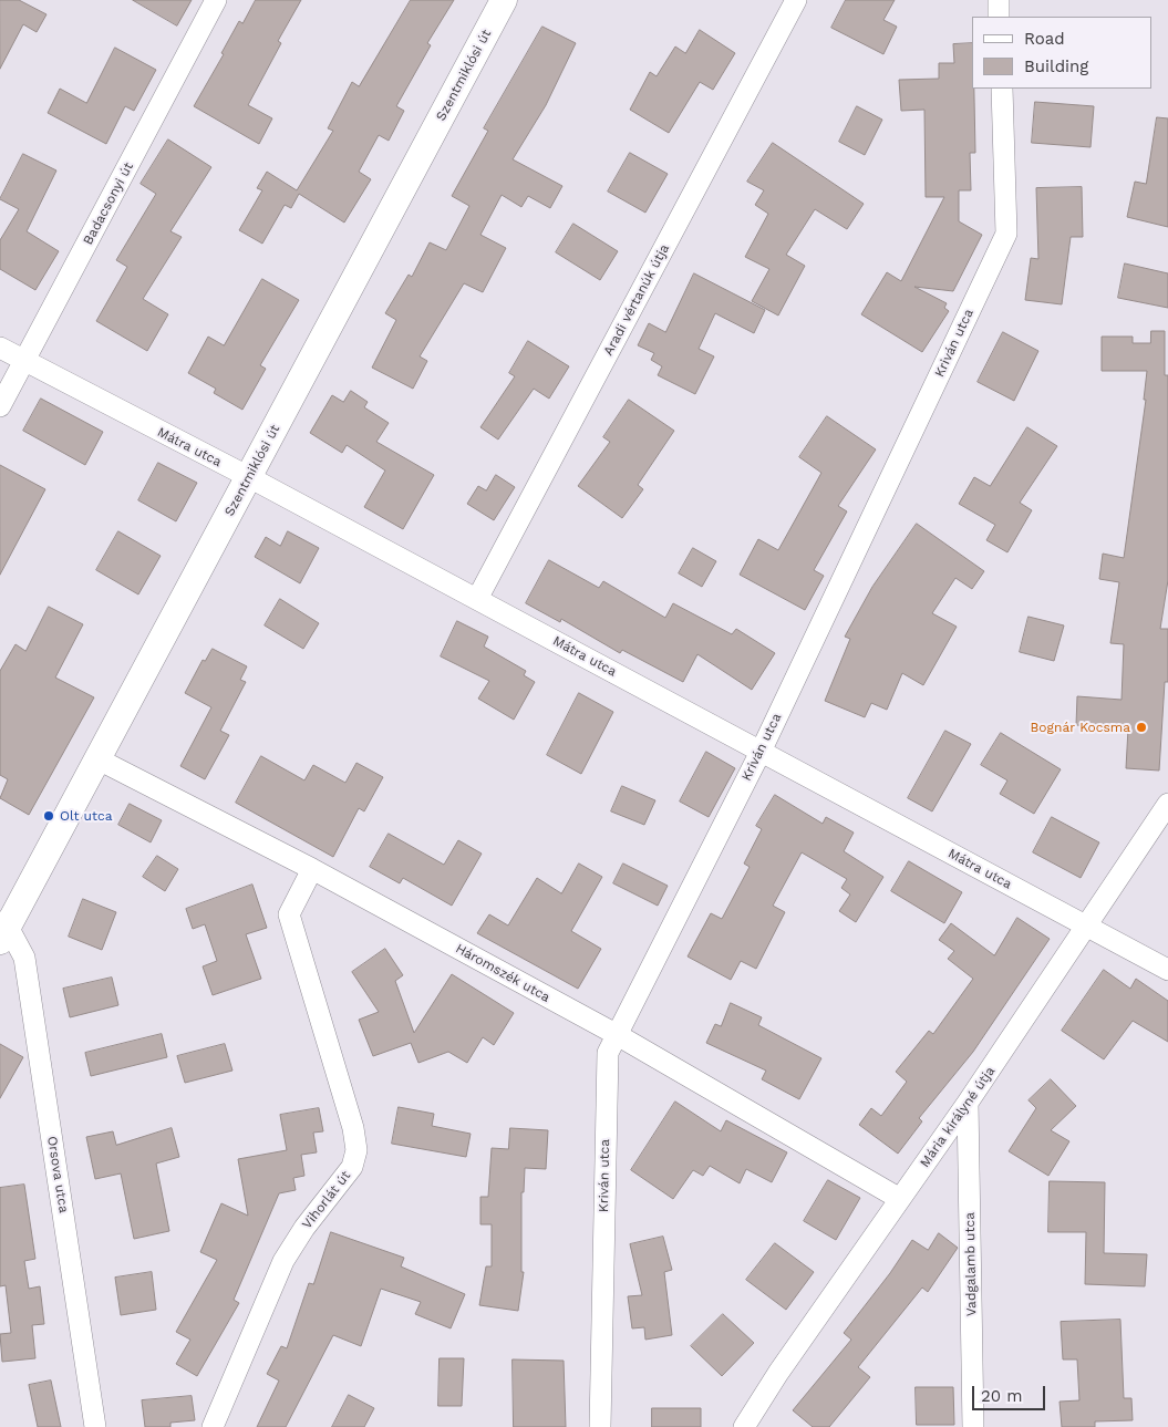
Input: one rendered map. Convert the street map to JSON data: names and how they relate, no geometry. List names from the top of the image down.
{
  "streets": {
    "street": [
      "Szentmiklósi út",
      "Badacsonyi út",
      "Aradi vértanúk útja",
      "Kriván utca",
      "Mátra utca",
      "Háromszék utca",
      "Mária királyné útja",
      "Orsova utca",
      "Vihorlát út",
      "Vadgalamb utca"
    ]
  },
  "crossings": [
    ["Szentmiklósi út", "Mátra utca"],
    ["Szentmiklósi út", "Háromszék utca"],
    ["Szentmiklósi út", "Orsova utca"],
    ["Badacsonyi út", "Mátra utca"],
    ["Aradi vértanúk útja", "Mátra utca"],
    ["Kriván utca", "Mátra utca"],
    ["Kriván utca", "Háromszék utca"],
    ["Mátra utca", "Mária királyné útja"],
    ["Háromszék utca", "Mária királyné útja"],
    ["Háromszék utca", "Vihorlát út"],
    ["Mária királyné útja", "Vadgalamb utca"]
  ],
  "places": ["Bognár Kocsma", "Olt utca"],
  "legend": ["Road", "Building"],
  "scale_bar": "20 m"
}
